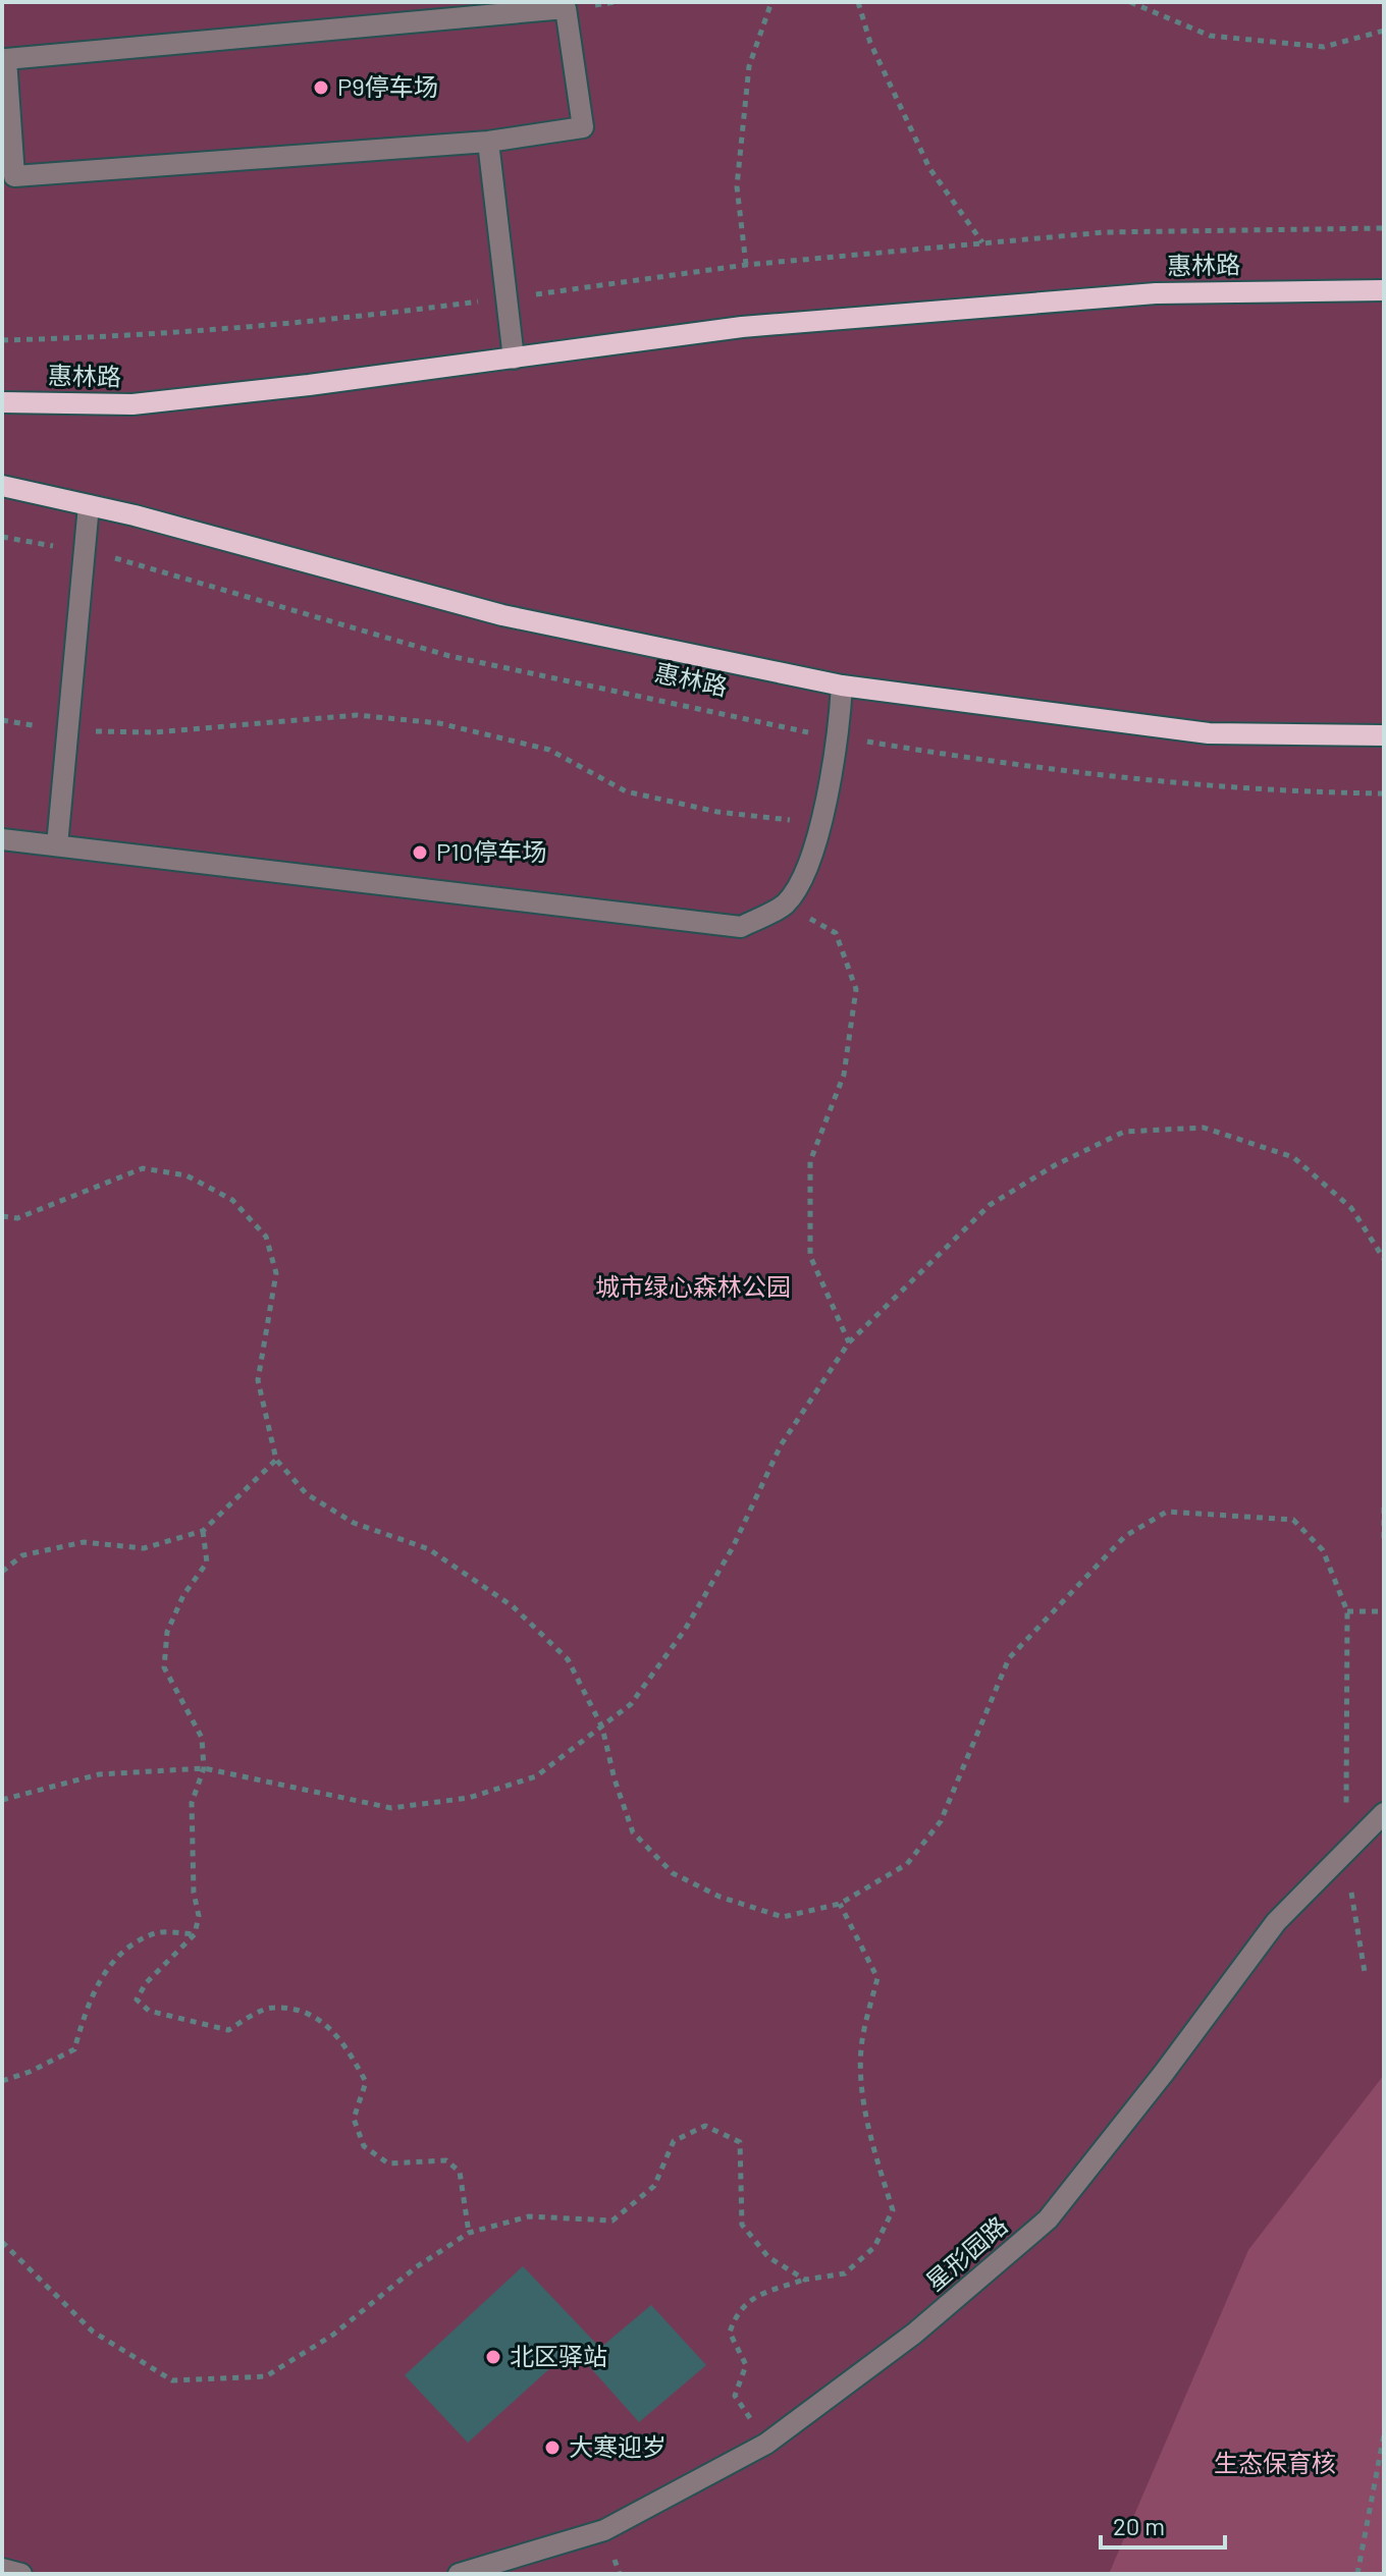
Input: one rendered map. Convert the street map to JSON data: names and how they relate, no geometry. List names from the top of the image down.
{
  "streets": {
    "main road": ["惠林路"],
    "street": ["星形园路"]
  },
  "parks": ["城市绿心森林公园", "生态保育核"],
  "places": [
    "P9停车场",
    "P10停车场",
    "北区驿站",
    "大寒迎岁"
  ],
  "scale_bar": "20 m"
}
